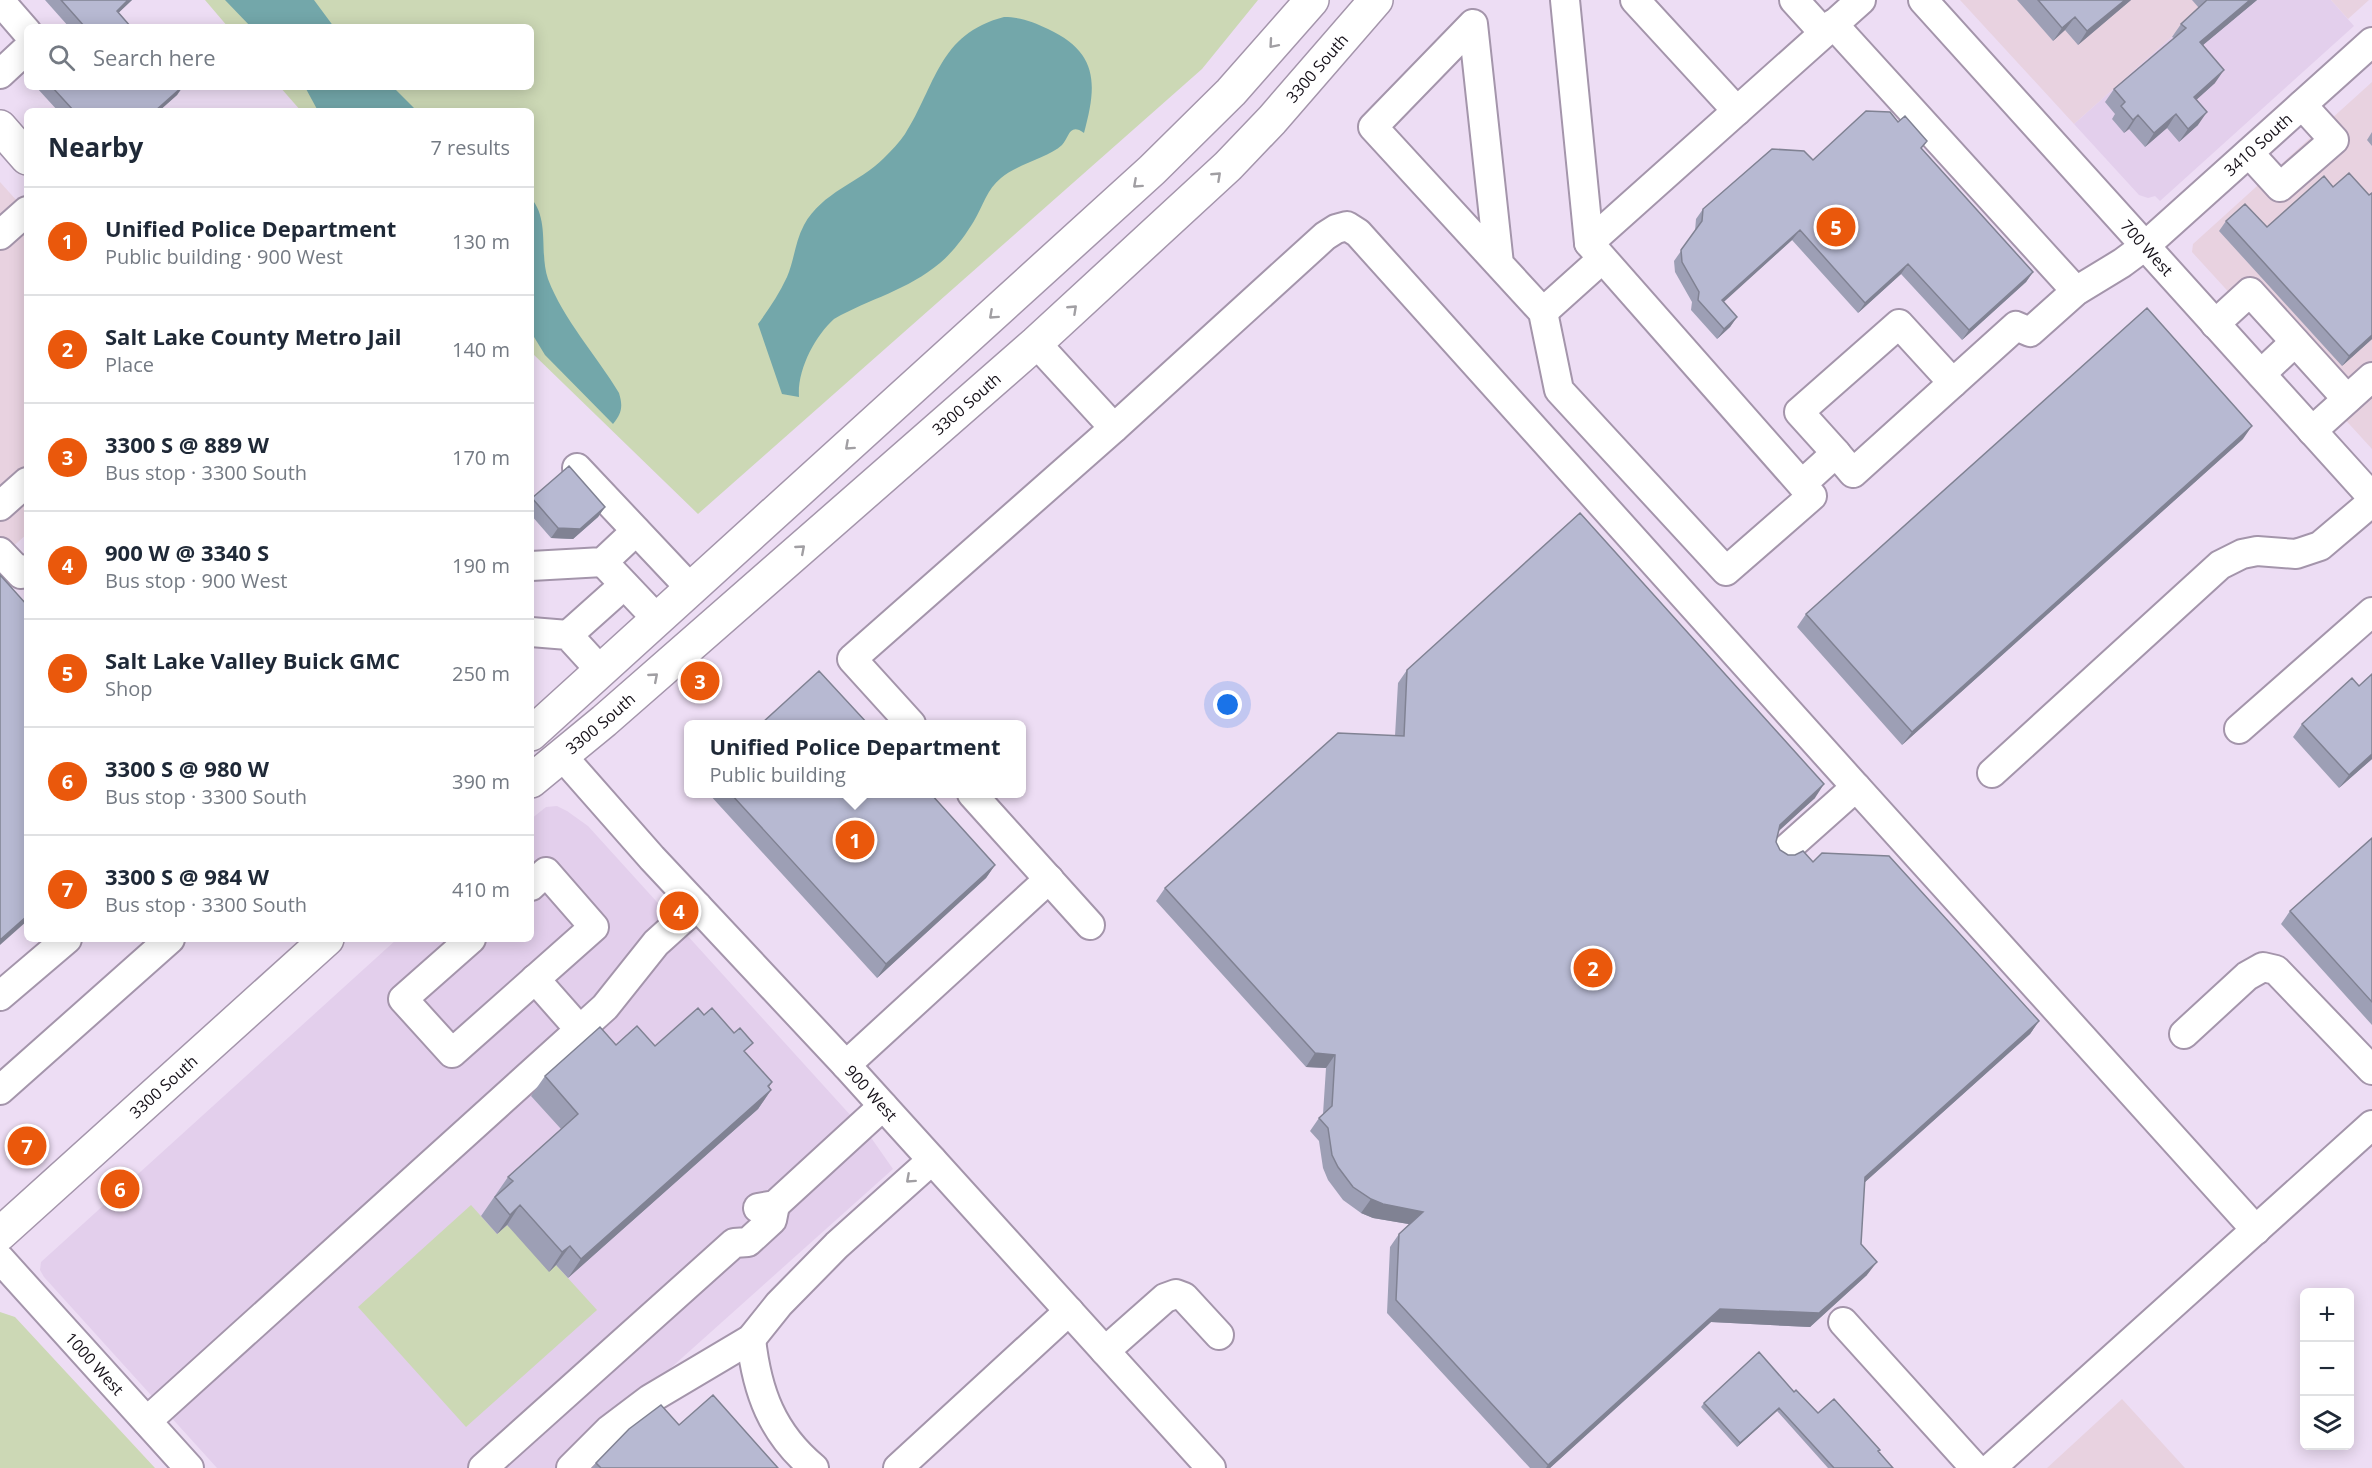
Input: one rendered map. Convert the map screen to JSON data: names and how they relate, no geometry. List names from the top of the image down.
{
  "streets": {
    "main road": ["3300 South", "900 West"],
    "street": ["3410 South", "700 West", "1000 West"]
  },
  "crossings": [
    ["3300 South", "900 West"],
    ["3410 South", "700 West"]
  ],
  "page": {
    "search": "Search here",
    "heading": ["Nearby", "7 results"],
    "list": [
      {
        "mark": "1",
        "name": "Unified Police Department",
        "note": "Public building · 900 West",
        "value": "130 m"
      },
      {
        "mark": "2",
        "name": "Salt Lake County Metro Jail",
        "note": "Place",
        "value": "140 m"
      },
      {
        "mark": "3",
        "name": "3300 S @ 889 W",
        "note": "Bus stop · 3300 South",
        "value": "170 m"
      },
      {
        "mark": "4",
        "name": "900 W @ 3340 S",
        "note": "Bus stop · 900 West",
        "value": "190 m"
      },
      {
        "mark": "5",
        "name": "Salt Lake Valley Buick GMC",
        "note": "Shop",
        "value": "250 m"
      },
      {
        "mark": "6",
        "name": "3300 S @ 980 W",
        "note": "Bus stop · 3300 South",
        "value": "390 m"
      },
      {
        "mark": "7",
        "name": "3300 S @ 984 W",
        "note": "Bus stop · 3300 South",
        "value": "410 m"
      }
    ],
    "pins": [
      "5",
      "3",
      "1",
      "4",
      "2",
      "7",
      "6"
    ],
    "popup": ["Unified Police Department", "Public building"],
    "map_buttons": ["+", "−"]
  }
}
